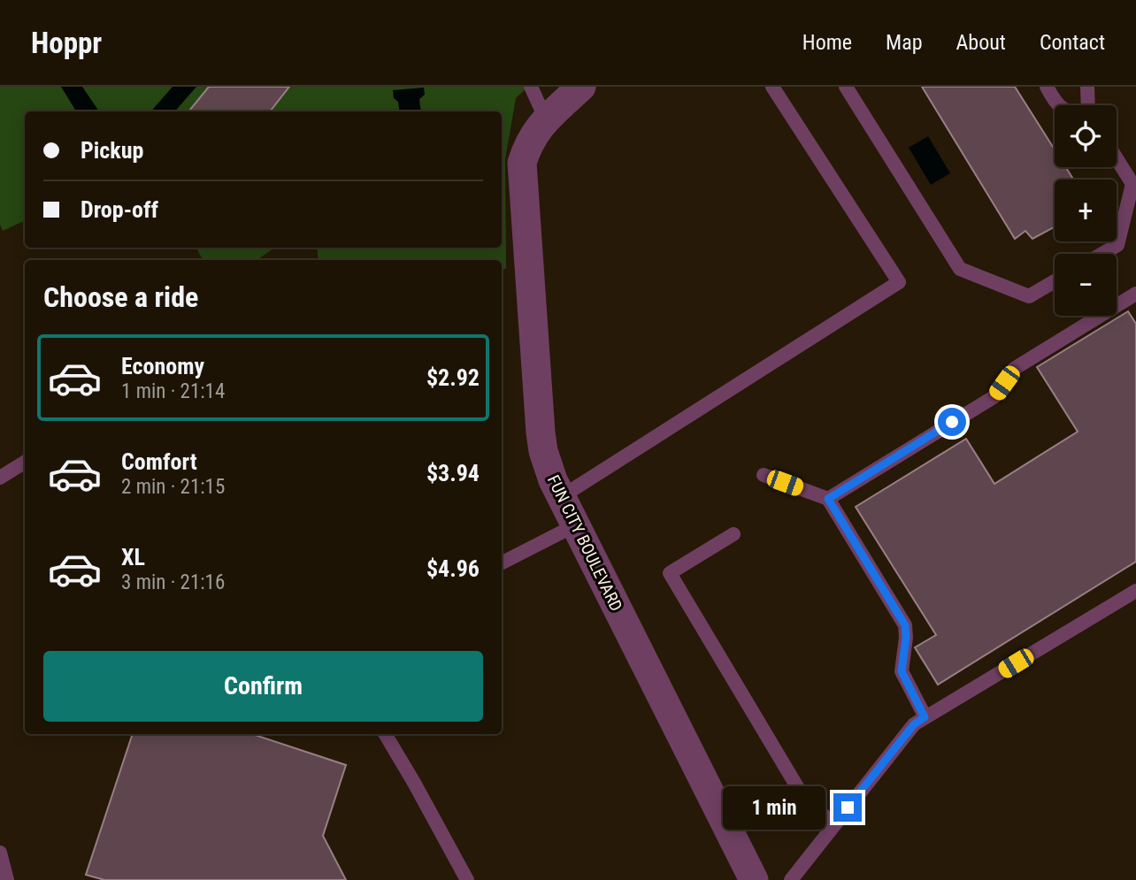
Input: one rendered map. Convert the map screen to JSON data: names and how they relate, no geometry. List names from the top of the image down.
{
  "streets": {
    "street": ["FUN CITY BOULEVARD"]
  },
  "page": {
    "header": "Hoppr",
    "nav": [
      "Home",
      "Map",
      "About",
      "Contact"
    ],
    "map_buttons": ["+", "−"],
    "banner": ["Pickup", "Drop-off"],
    "heading": "Choose a ride",
    "list": [
      {
        "name": "Economy",
        "note": "1 min · 21:14",
        "value": "$2.92"
      },
      {
        "name": "Comfort",
        "note": "2 min · 21:15",
        "value": "$3.94"
      },
      {
        "name": "XL",
        "note": "3 min · 21:16",
        "value": "$4.96"
      }
    ],
    "buttons": "Confirm",
    "bubble": "1 min"
  }
}
